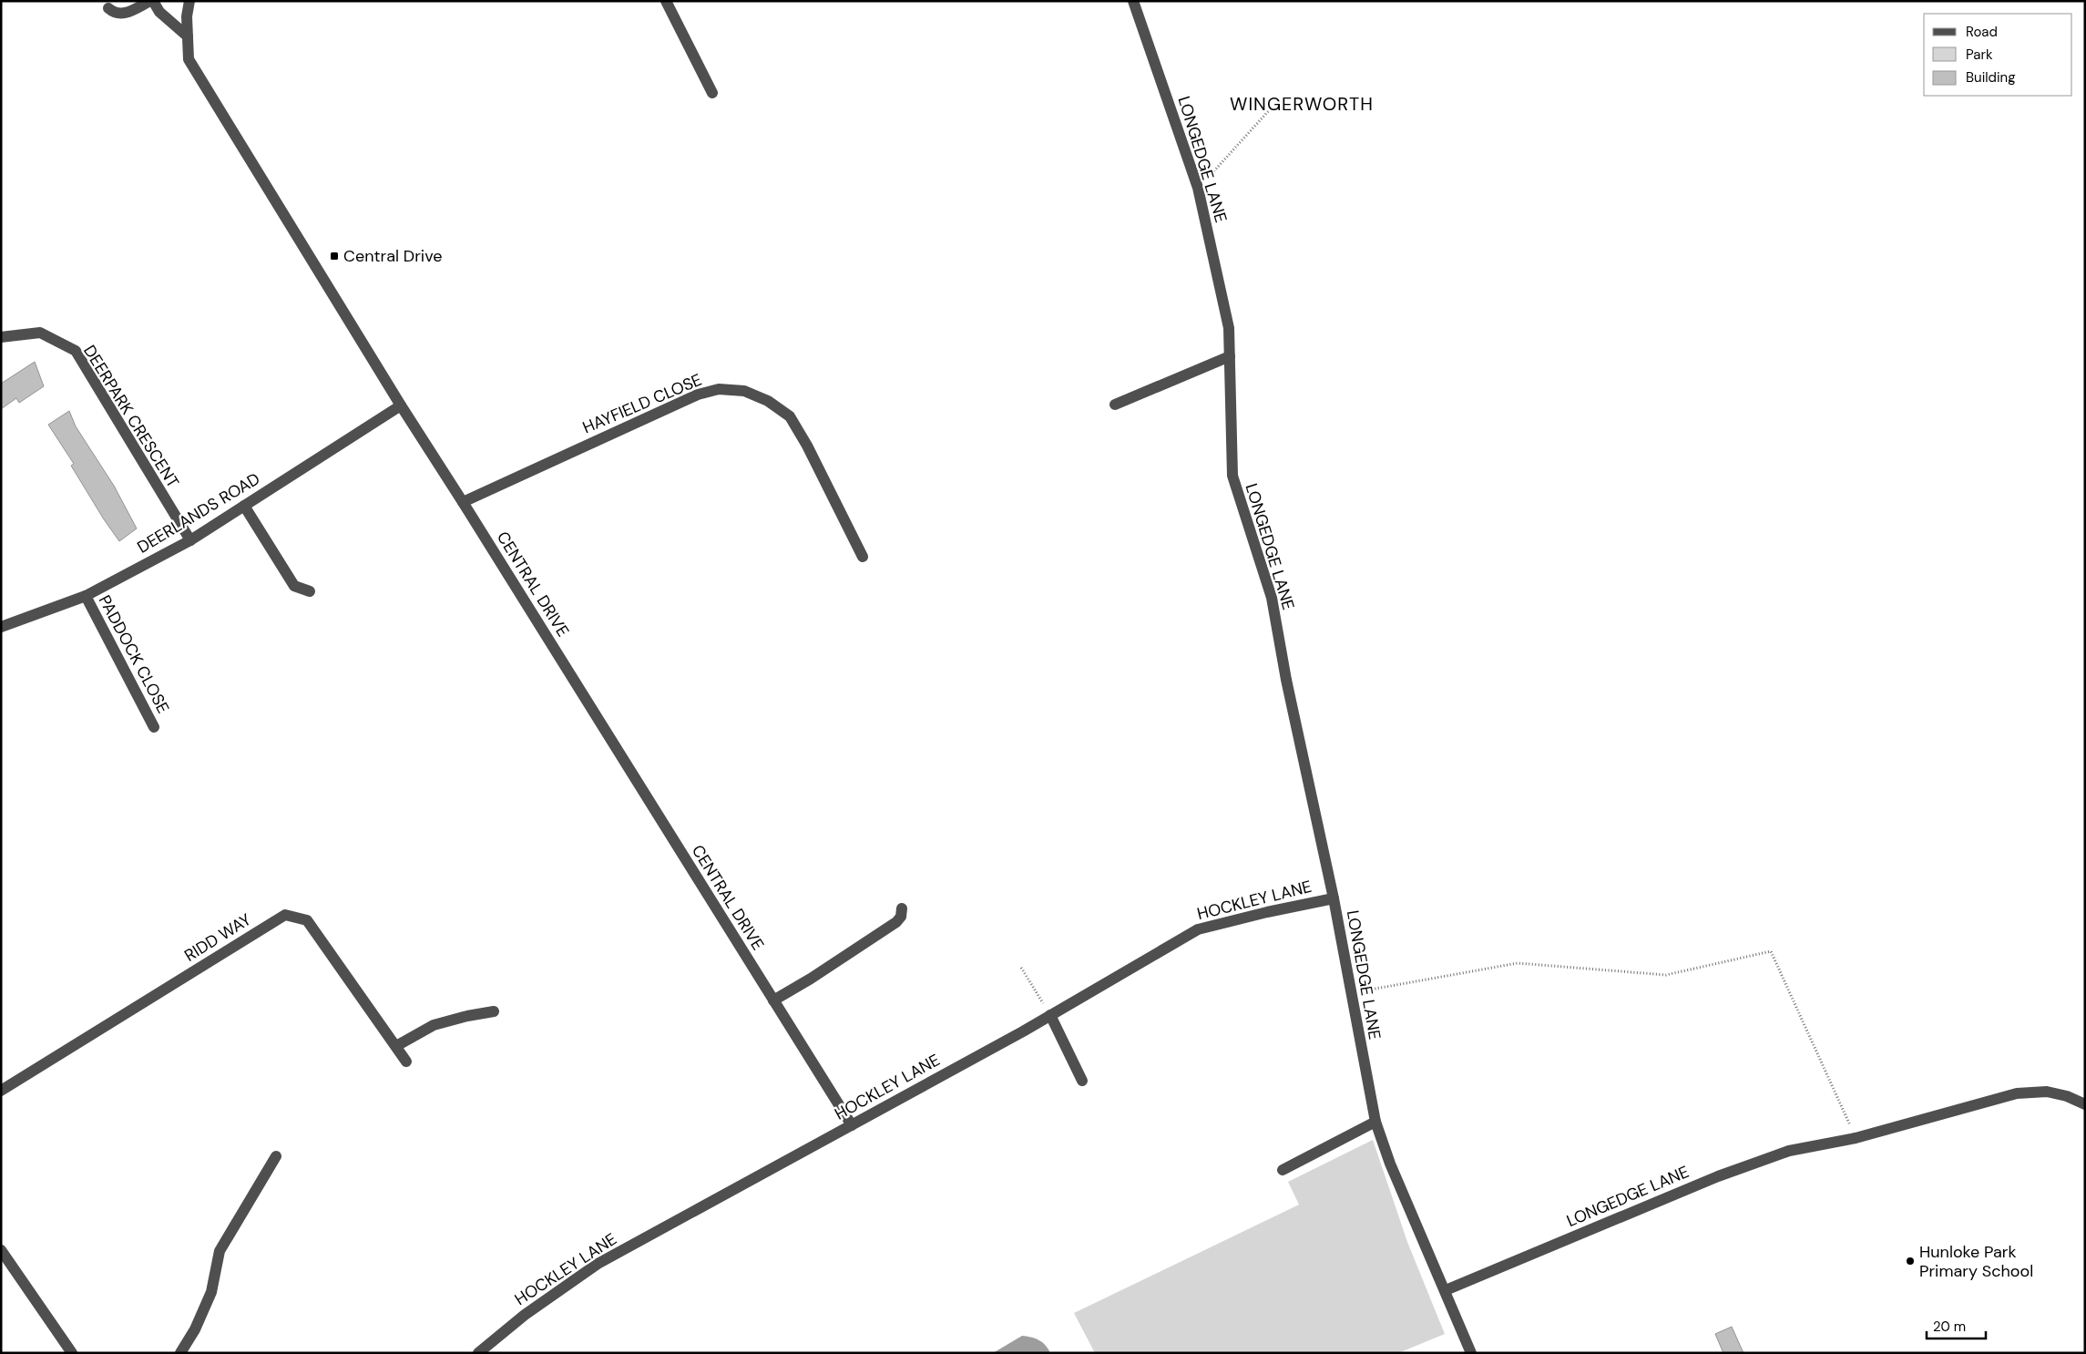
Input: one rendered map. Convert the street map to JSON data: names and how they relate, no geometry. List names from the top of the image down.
{
  "streets": {
    "street": [
      "LONGEDGE LANE",
      "HAYFIELD CLOSE",
      "DEERPARK CRESCENT",
      "DEERLANDS ROAD",
      "CENTRAL DRIVE",
      "PADDOCK CLOSE",
      "HOCKLEY LANE",
      "RIDD WAY"
    ]
  },
  "crossings": [
    ["LONGEDGE LANE", "HOCKLEY LANE"],
    ["HAYFIELD CLOSE", "CENTRAL DRIVE"],
    ["DEERPARK CRESCENT", "DEERLANDS ROAD"],
    ["DEERLANDS ROAD", "CENTRAL DRIVE"],
    ["DEERLANDS ROAD", "PADDOCK CLOSE"],
    ["CENTRAL DRIVE", "HOCKLEY LANE"]
  ],
  "districts": ["WINGERWORTH"],
  "places": {
    "transit": ["Central Drive"],
    "other": ["Hunloke Park Primary School"]
  },
  "legend": ["Road", "Park", "Building"],
  "scale_bar": "20 m"
}
